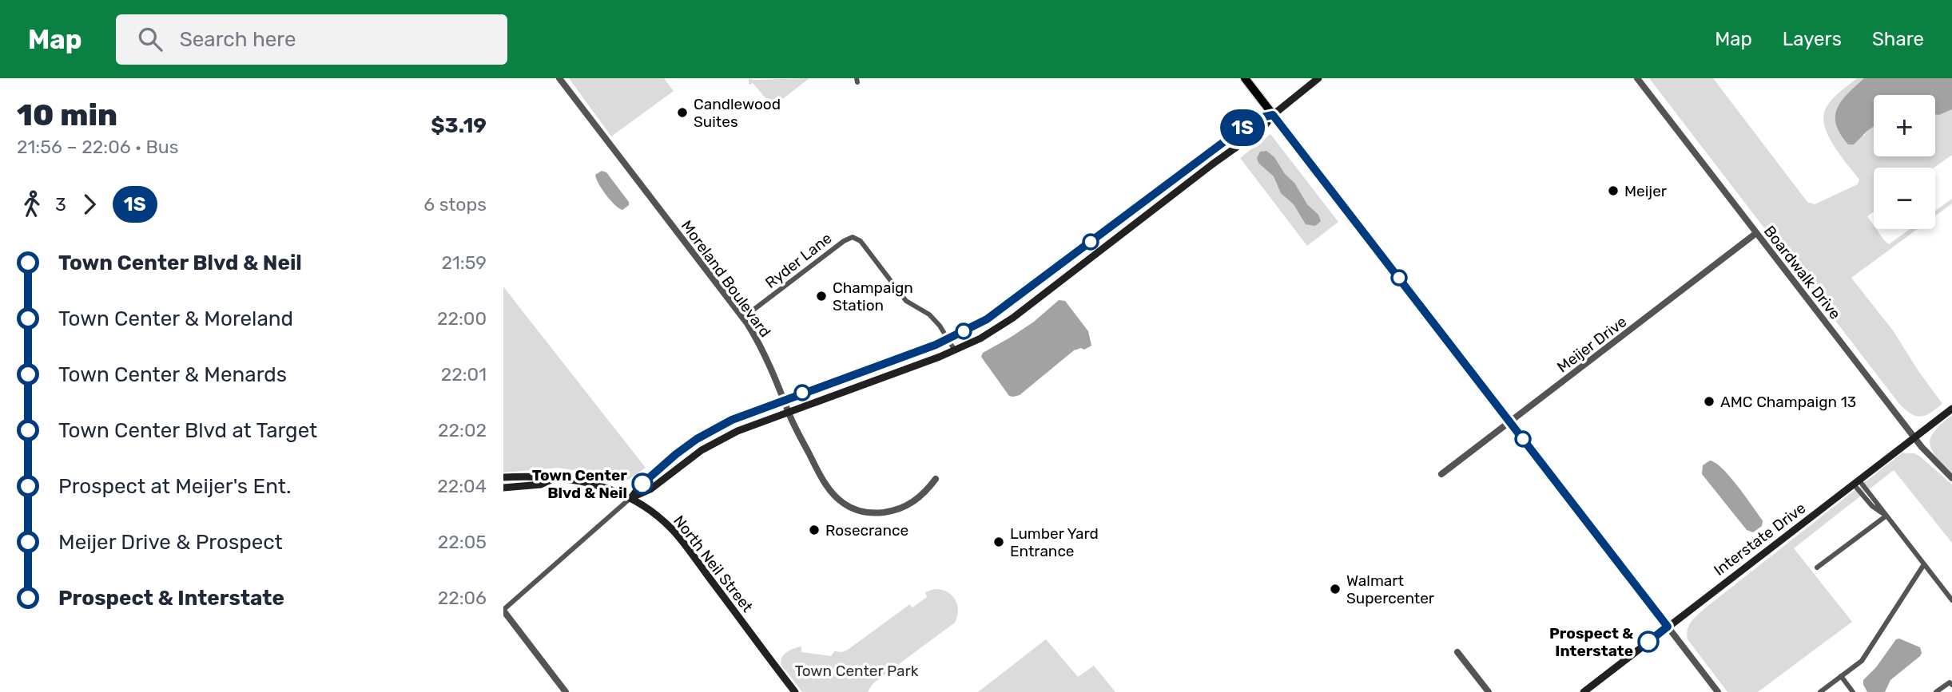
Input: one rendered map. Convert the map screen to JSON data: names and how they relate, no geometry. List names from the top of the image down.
{
  "streets": {
    "main road": ["Interstate Drive", "North Neil Street"],
    "street": [
      "Ryder Lane",
      "Boardwalk Drive",
      "Moreland Boulevard",
      "Meijer Drive"
    ]
  },
  "crossings": [
    ["Ryder Lane", "Moreland Boulevard"],
    ["Boardwalk Drive", "Meijer Drive"],
    ["Boardwalk Drive", "Interstate Drive"]
  ],
  "parks": ["Town Center Park"],
  "places": [
    "Candlewood Suites",
    "Meijer",
    "Champaign Station",
    "AMC Champaign 13",
    "Town Center Blvd & Neil",
    "Rosecrance",
    "Lumber Yard Entrance",
    "Walmart Supercenter",
    "Prospect & Interstate"
  ],
  "lines": ["bus line 1S"],
  "page": {
    "header": "Map",
    "search": "Search here",
    "nav": ["Map", "Layers", "Share"],
    "heading": ["10 min", "21:56 – 22:06 · Bus", "$3.19"],
    "on_map": "1S",
    "map_buttons": ["+", "−"],
    "legs": ["3", "1S", "6 stops"],
    "list": [
      {
        "name": "Town Center Blvd & Neil",
        "value": "21:59"
      },
      {
        "name": "Town Center & Moreland",
        "value": "22:00"
      },
      {
        "name": "Town Center & Menards",
        "value": "22:01"
      },
      {
        "name": "Town Center Blvd at Target",
        "value": "22:02"
      },
      {
        "name": "Prospect at Meijer's Ent.",
        "value": "22:04"
      },
      {
        "name": "Meijer Drive & Prospect",
        "value": "22:05"
      },
      {
        "name": "Prospect & Interstate",
        "value": "22:06"
      }
    ]
  }
}
